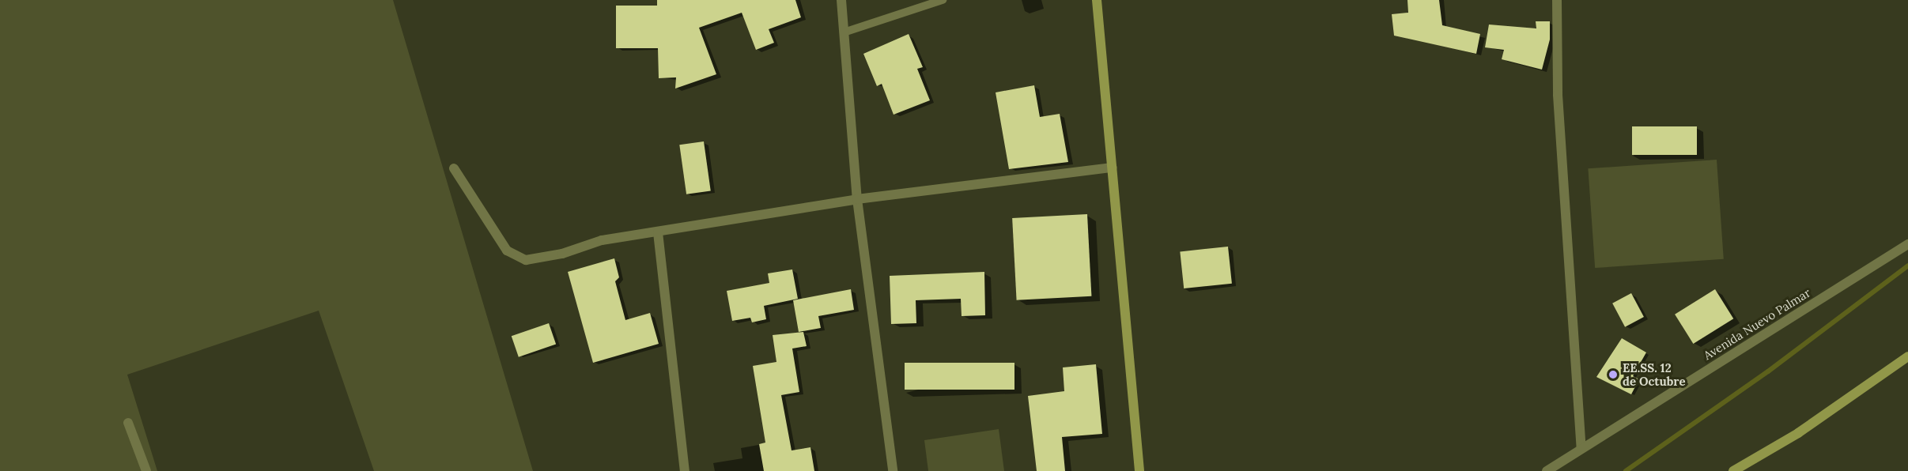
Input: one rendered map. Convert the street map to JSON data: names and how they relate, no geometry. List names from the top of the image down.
{
  "streets": {
    "street": ["Avenida Nuevo Palmar"]
  },
  "places": ["EE.SS. 12 de Octubre"]
}
